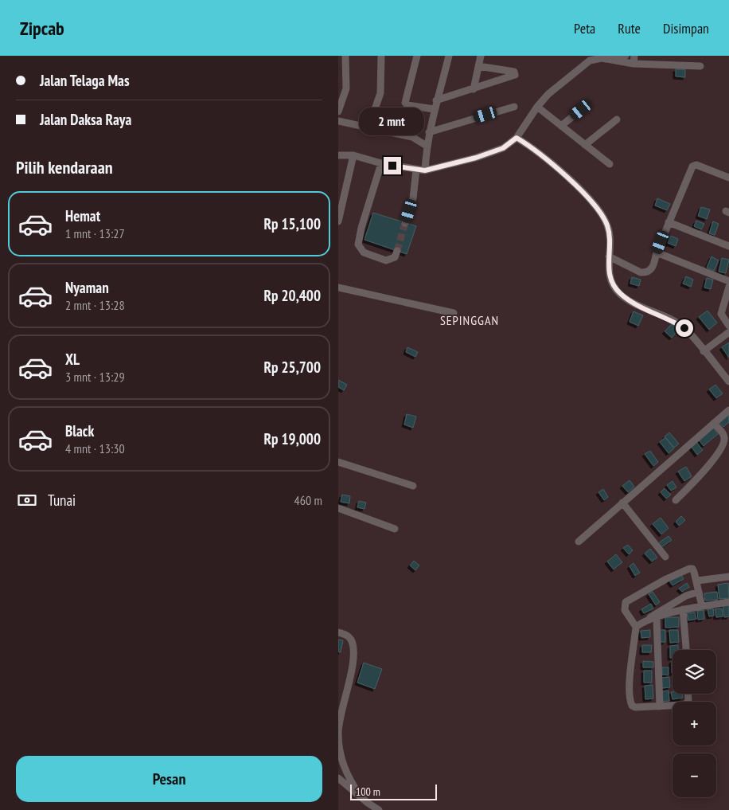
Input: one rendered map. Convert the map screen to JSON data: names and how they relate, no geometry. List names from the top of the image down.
{
  "districts": ["SEPINGGAN"],
  "scale_bar": "100 m",
  "page": {
    "header": "Zipcab",
    "nav": ["Peta", "Rute", "Disimpan"],
    "banner": ["Jalan Telaga Mas", "Jalan Daksa Raya"],
    "bubble": "2 mnt",
    "heading": "Pilih kendaraan",
    "list": [
      {
        "name": "Hemat",
        "note": "1 mnt · 13:27",
        "value": "Rp 15,100"
      },
      {
        "name": "Nyaman",
        "note": "2 mnt · 13:28",
        "value": "Rp 20,400"
      },
      {
        "name": "XL",
        "note": "3 mnt · 13:29",
        "value": "Rp 25,700"
      },
      {
        "name": "Black",
        "note": "4 mnt · 13:30",
        "value": "Rp 19,000"
      }
    ],
    "pay": ["Tunai", "460 m"],
    "map_buttons": ["+", "−"],
    "buttons": "Pesan",
    "scale": "100 m"
  }
}
